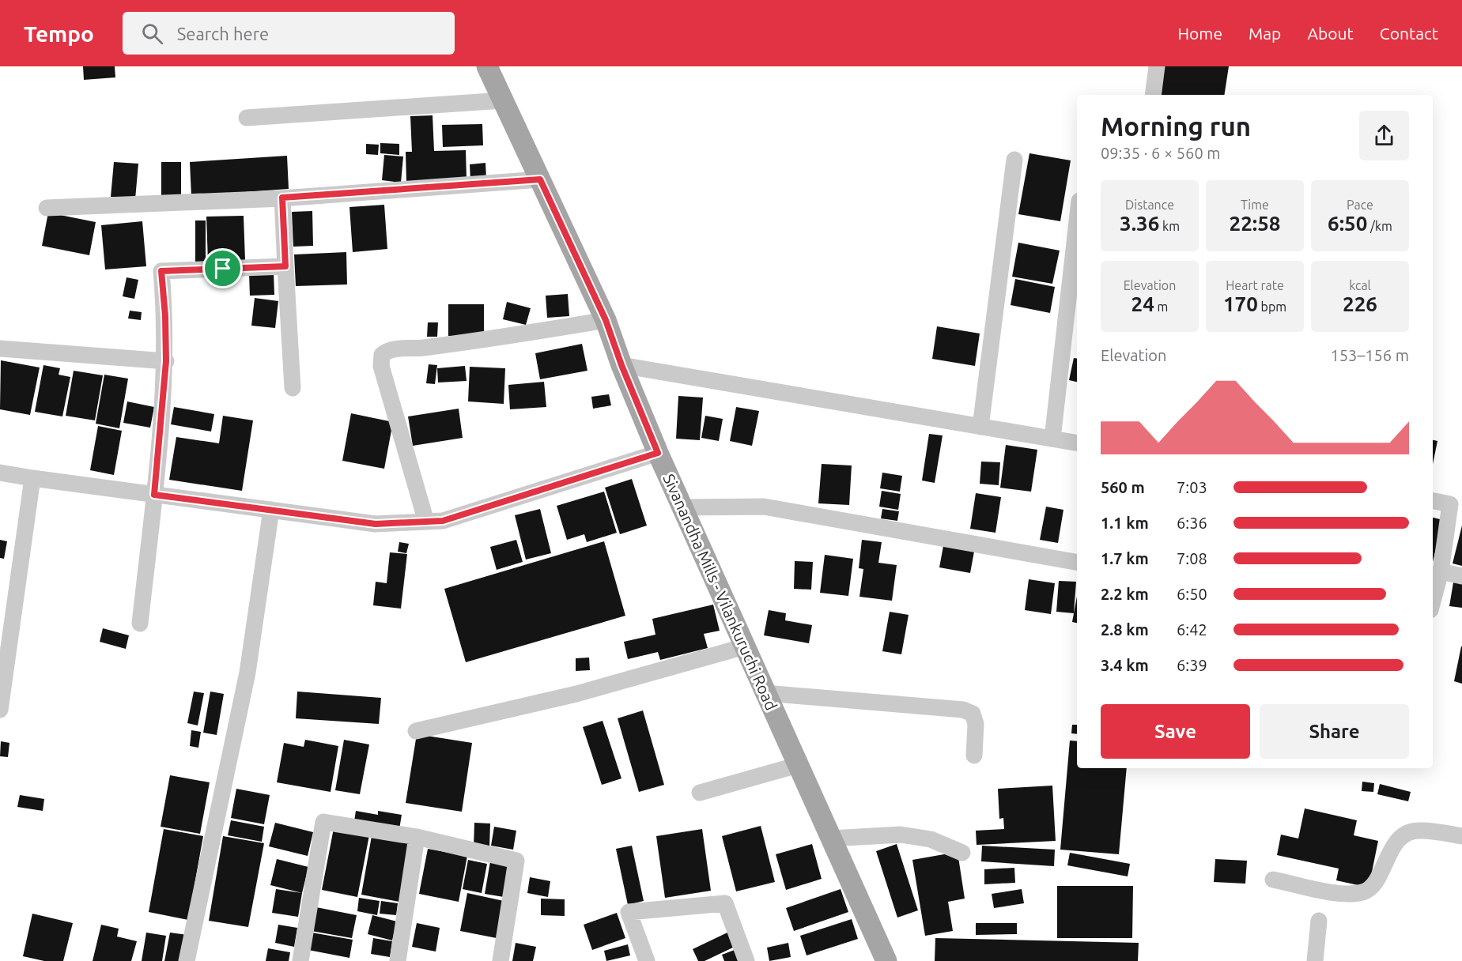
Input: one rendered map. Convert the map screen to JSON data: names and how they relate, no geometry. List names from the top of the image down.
{
  "streets": {
    "main road": ["Sivanandha Mills - Vilankuruchi Road"]
  },
  "page": {
    "header": "Tempo",
    "search": "Search here",
    "nav": [
      "Home",
      "Map",
      "About",
      "Contact"
    ],
    "heading": ["Morning run", "09:35 · 6 × 560 m"],
    "stats": [
      ["Distance", "3.36 km"],
      ["Time", "22:58"],
      ["Pace", "6:50 /km"],
      ["Elevation", "24 m"],
      ["Heart rate", "170 bpm"],
      ["kcal", "226"]
    ],
    "chart": ["Elevation", "153–156 m"],
    "list": [
      {
        "name": "560 m",
        "note": "7:03"
      },
      {
        "name": "1.1 km",
        "note": "6:36"
      },
      {
        "name": "1.7 km",
        "note": "7:08"
      },
      {
        "name": "2.2 km",
        "note": "6:50"
      },
      {
        "name": "2.8 km",
        "note": "6:42"
      },
      {
        "name": "3.4 km",
        "note": "6:39"
      }
    ],
    "buttons": ["Save", "Share"]
  }
}
